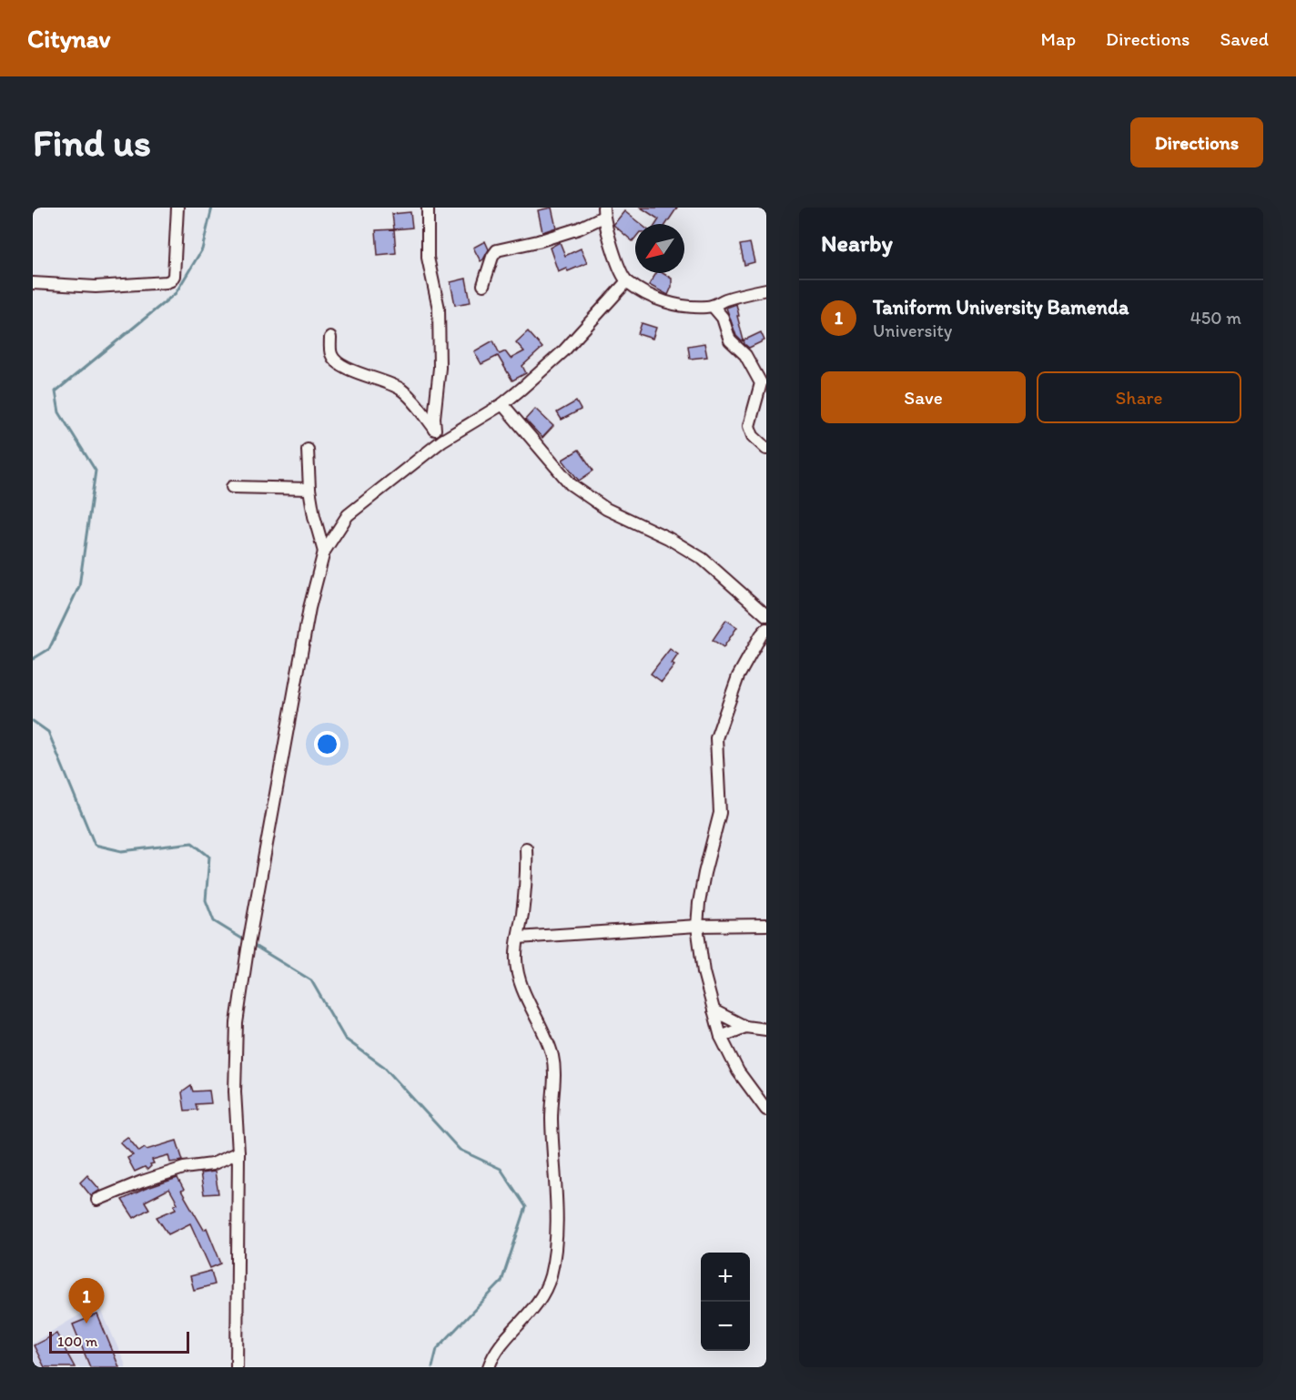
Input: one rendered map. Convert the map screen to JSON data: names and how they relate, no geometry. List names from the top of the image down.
{
  "scale_bar": "100 m",
  "north": "bottom left",
  "page": {
    "header": "Citynav",
    "nav": ["Map", "Directions", "Saved"],
    "buttons": [
      "Directions",
      ["Save", "Share"]
    ],
    "title": "Find us",
    "heading": "Nearby",
    "list": [
      {
        "mark": "1",
        "name": "Taniform University Bamenda",
        "note": "University",
        "value": "450 m"
      }
    ],
    "map_buttons": ["+", "−"],
    "pins": "1",
    "scale": "100 m"
  }
}
